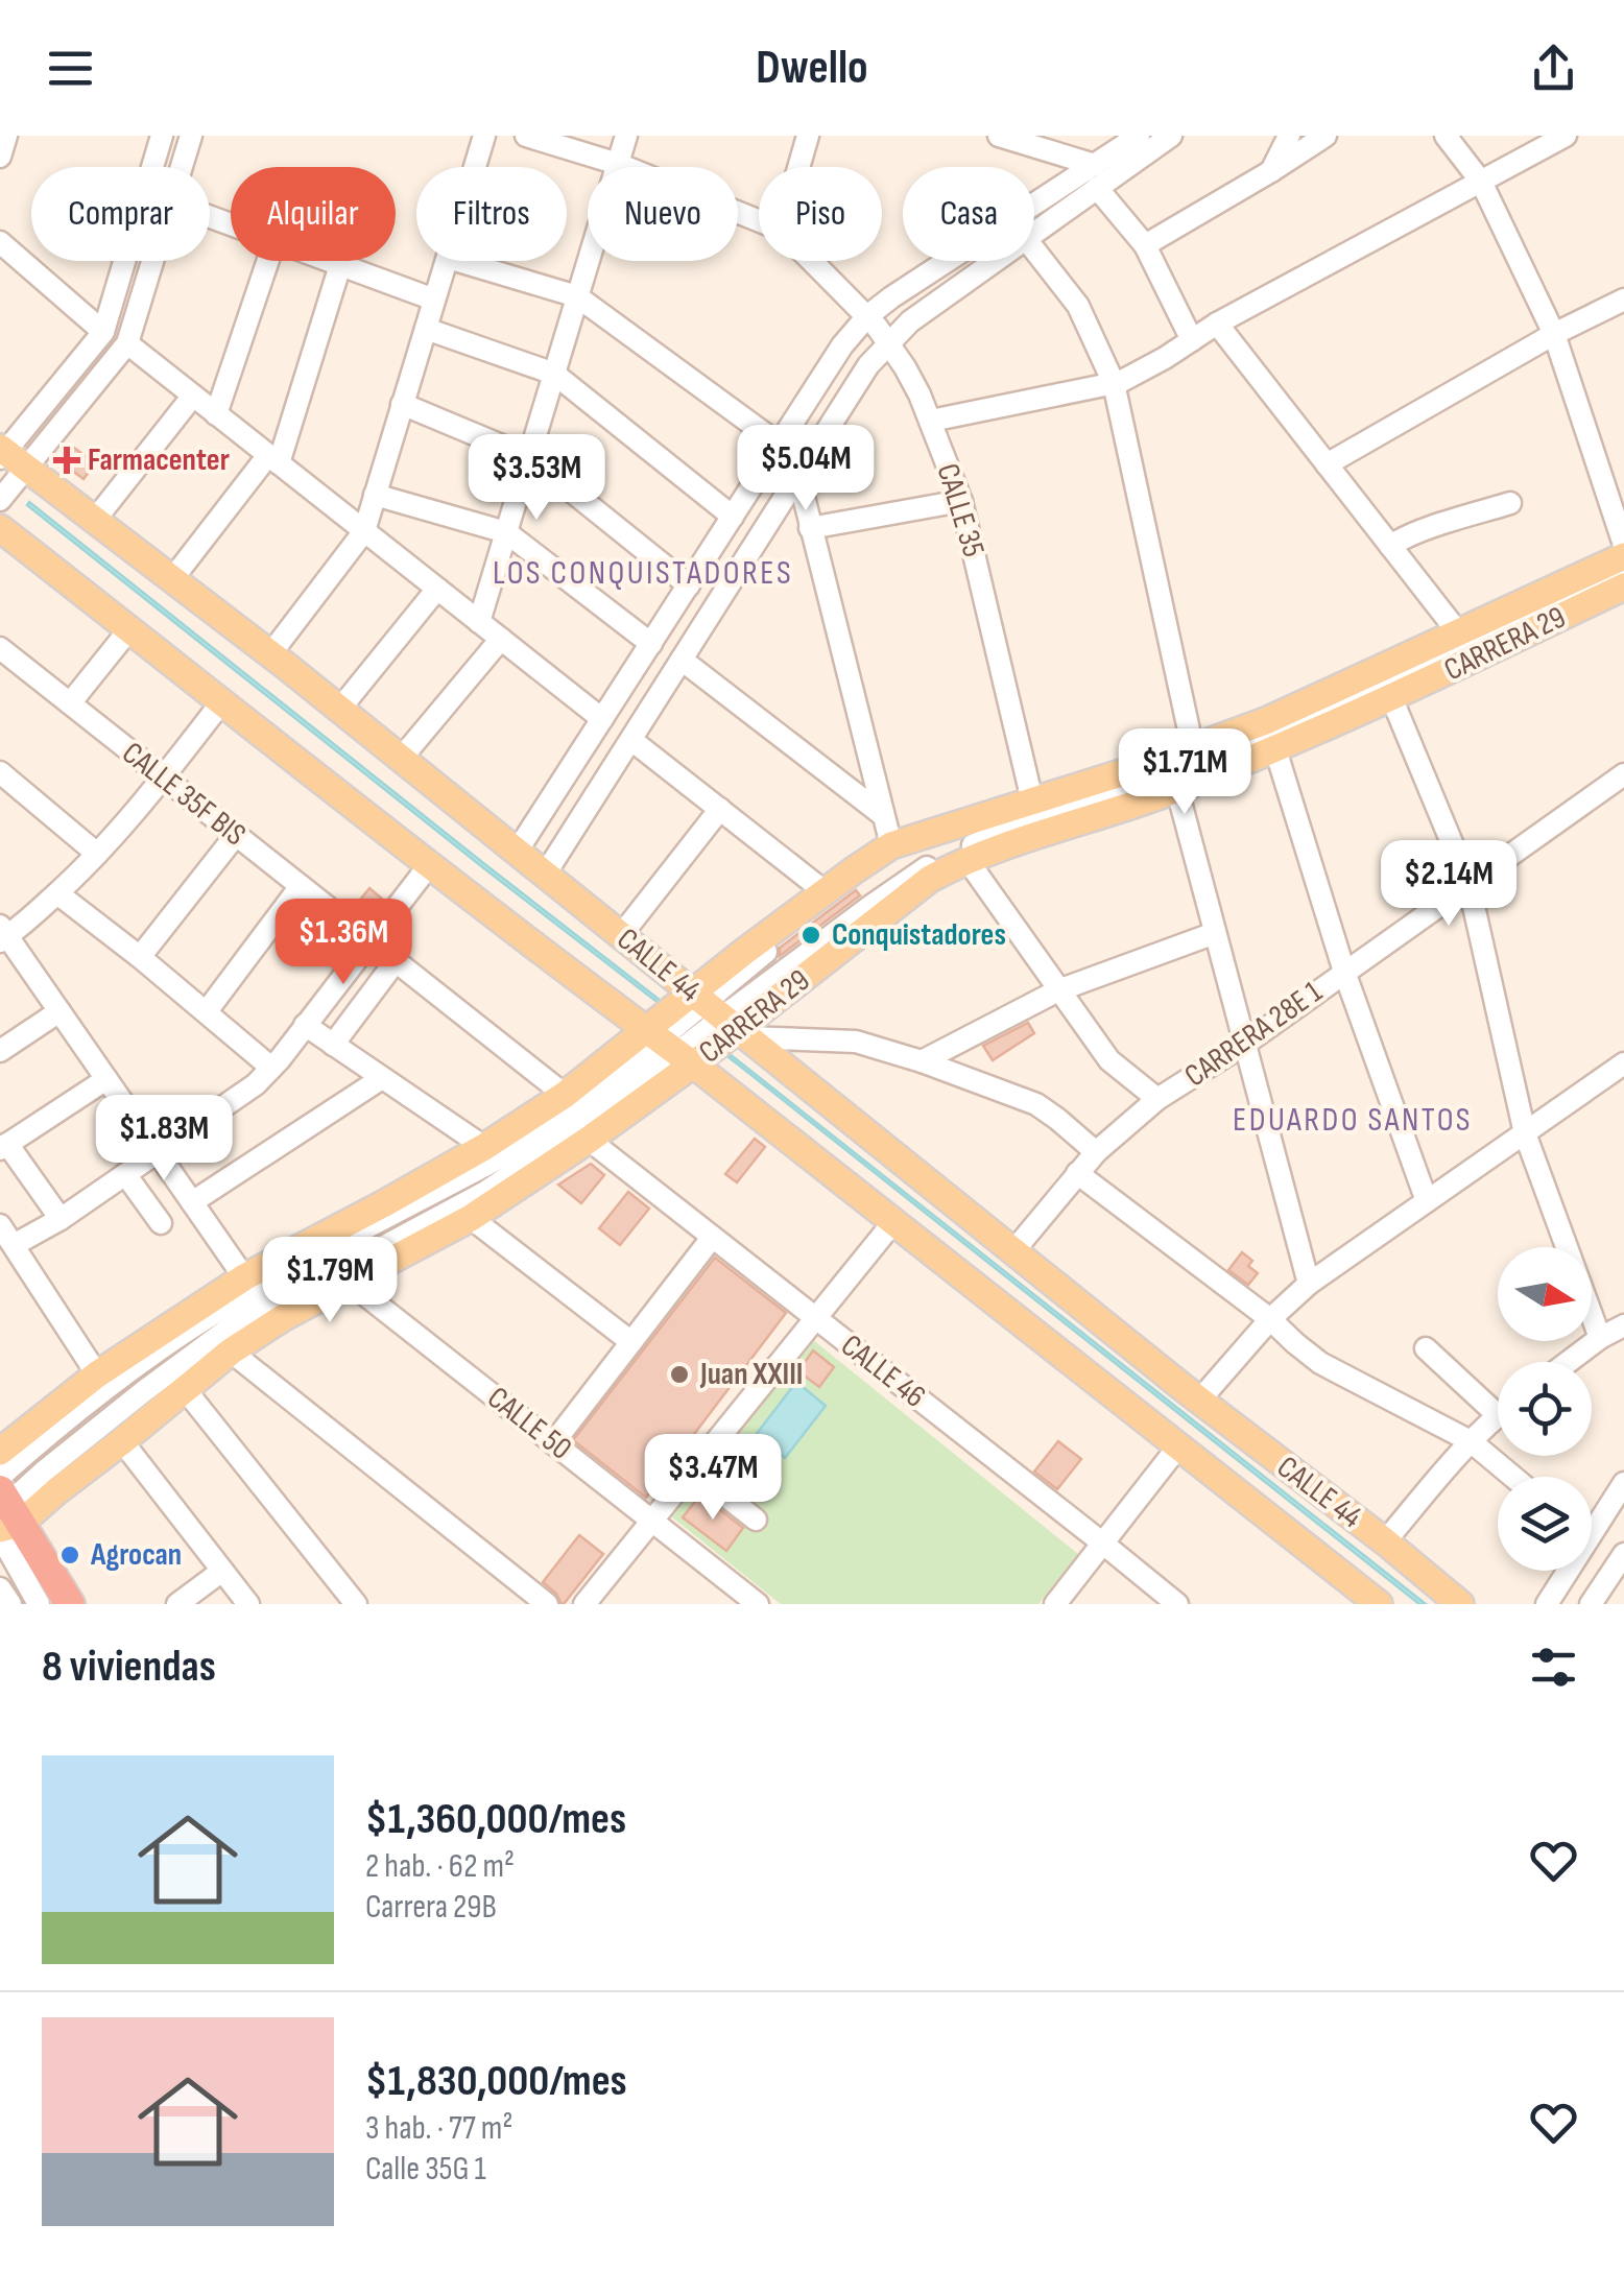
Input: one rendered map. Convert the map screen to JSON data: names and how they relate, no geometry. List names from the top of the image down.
{
  "streets": {
    "main road": ["CARRERA 29", "CALLE 44"],
    "street": [
      "CALLE 35",
      "CALLE 35F BIS",
      "CARRERA 28E 1",
      "CALLE 46",
      "CALLE 50"
    ]
  },
  "crossings": [
    ["CALLE 35", "CARRERA 29"],
    ["CARRERA 29", "CALLE 35F BIS"],
    ["CARRERA 29", "CALLE 44"],
    ["CARRERA 29", "CALLE 46"],
    ["CARRERA 29", "CALLE 50"],
    ["CALLE 44", "CARRERA 28E 1"]
  ],
  "districts": ["LOS CONQUISTADORES", "EDUARDO SANTOS"],
  "places": {
    "health": ["Farmacenter"],
    "other": ["Conquistadores", "Juan XXIII", "Agrocan"]
  },
  "north": "right",
  "page": {
    "header": "Dwello",
    "chip": [
      "Comprar",
      "Alquilar",
      "Filtros",
      "Nuevo",
      "Piso",
      "Casa"
    ],
    "price": [
      "$5.04M",
      "$3.53M",
      "$1.71M",
      "$2.14M",
      "$1.36M",
      "$1.83M",
      "$1.79M",
      "$3.47M"
    ],
    "heading": "8 viviendas",
    "list": [
      {
        "name": "$1,360,000/mes",
        "note": "2 hab. · 62 m² · Carrera 29B"
      },
      {
        "name": "$1,830,000/mes",
        "note": "3 hab. · 77 m² · Calle 35G 1"
      }
    ]
  }
}
